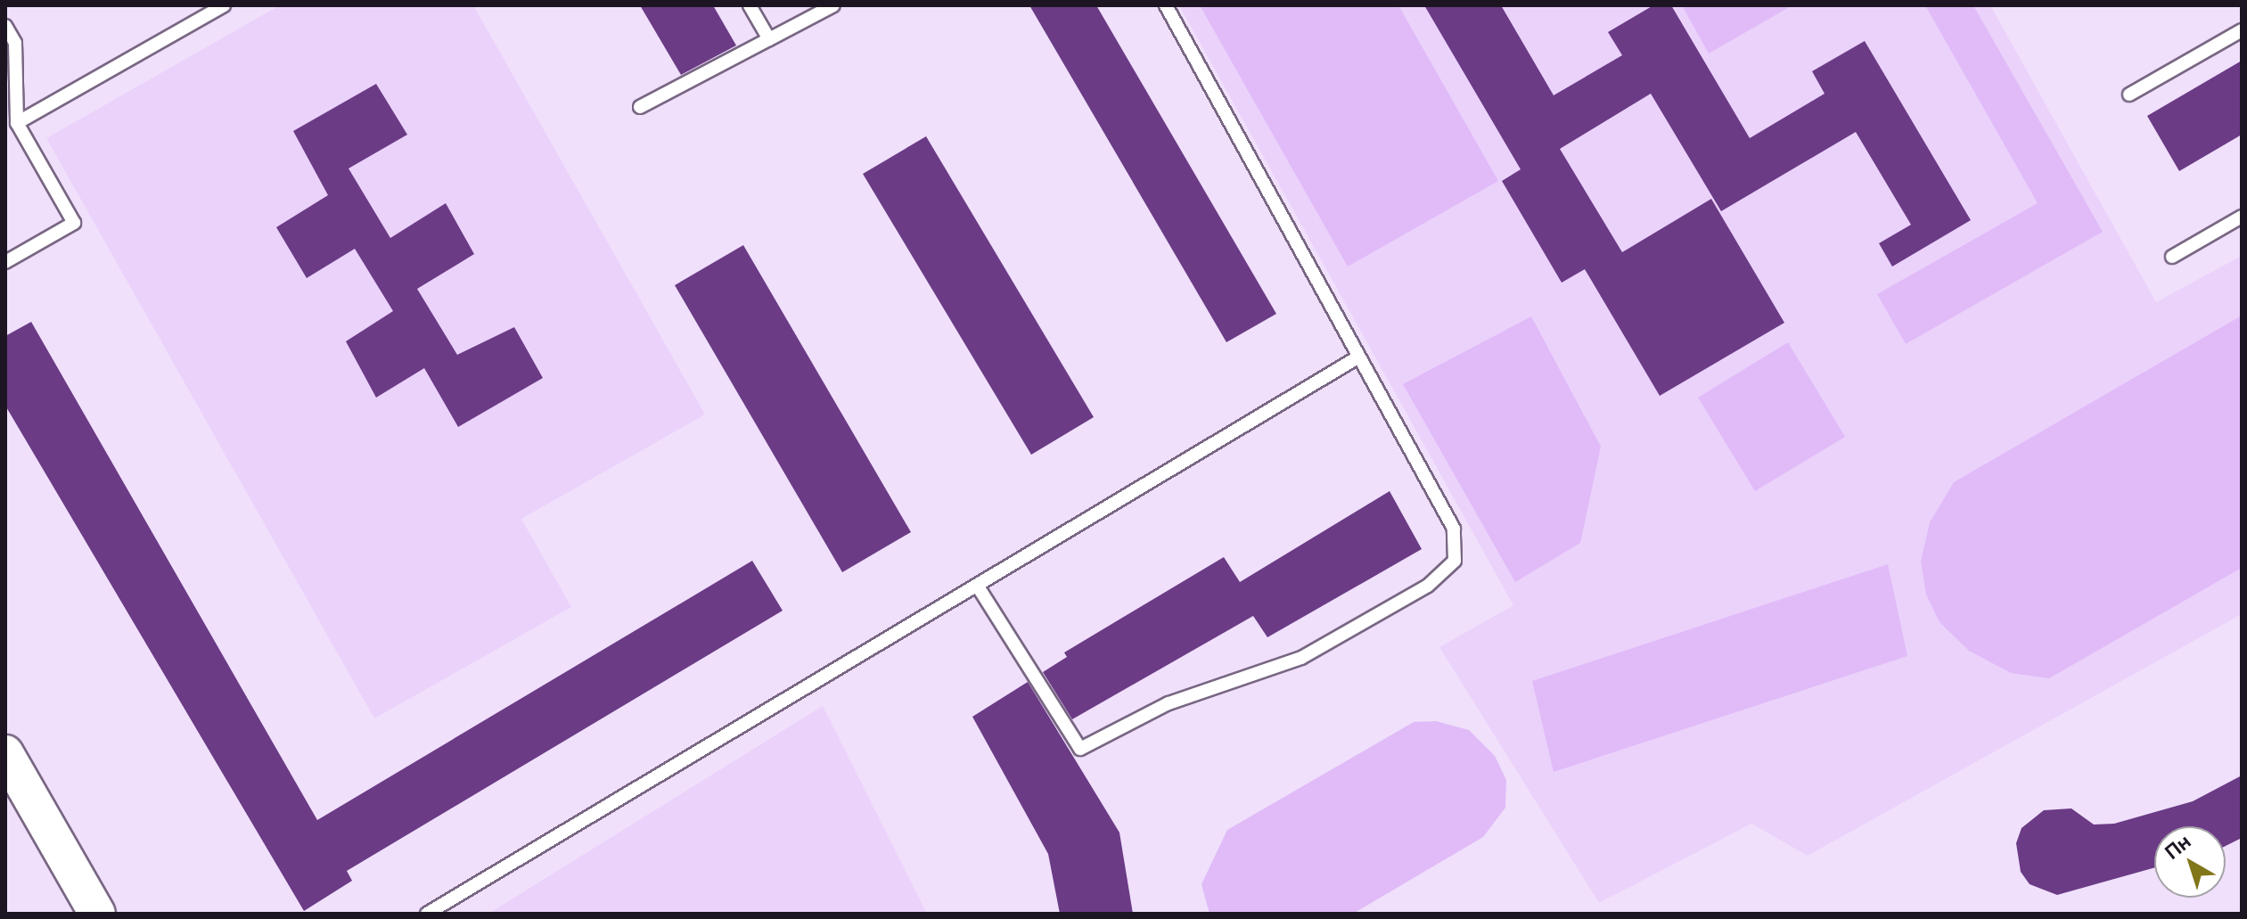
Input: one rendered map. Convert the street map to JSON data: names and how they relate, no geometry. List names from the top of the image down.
{
  "north": "top left"
}
